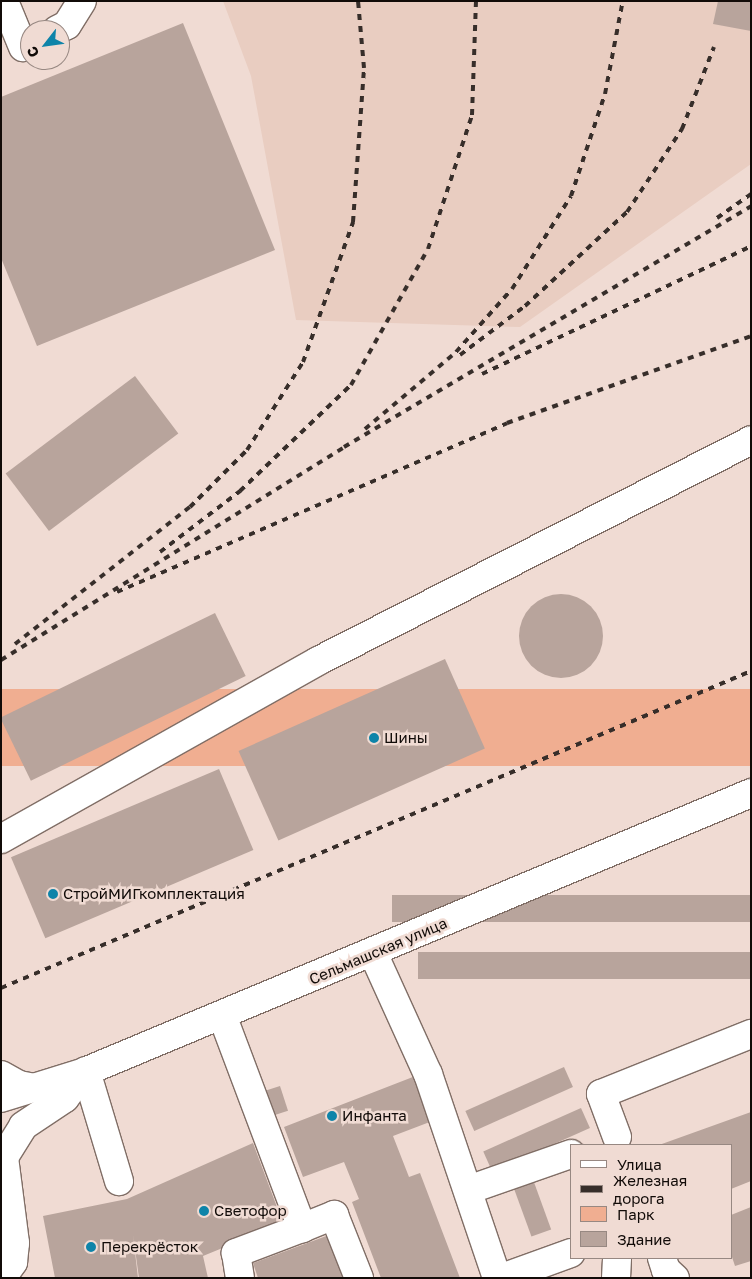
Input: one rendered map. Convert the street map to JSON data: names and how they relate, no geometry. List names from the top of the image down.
{
  "streets": {
    "main road": ["Сельмашская улица"]
  },
  "places": [
    "Шины",
    "СтройМИГкомплектация",
    "Инфанта",
    "Светофор",
    "Перекрёсток"
  ],
  "legend": [
    "Улица",
    "Железная дорога",
    "Парк",
    "Здание"
  ],
  "north": "bottom left"
}
